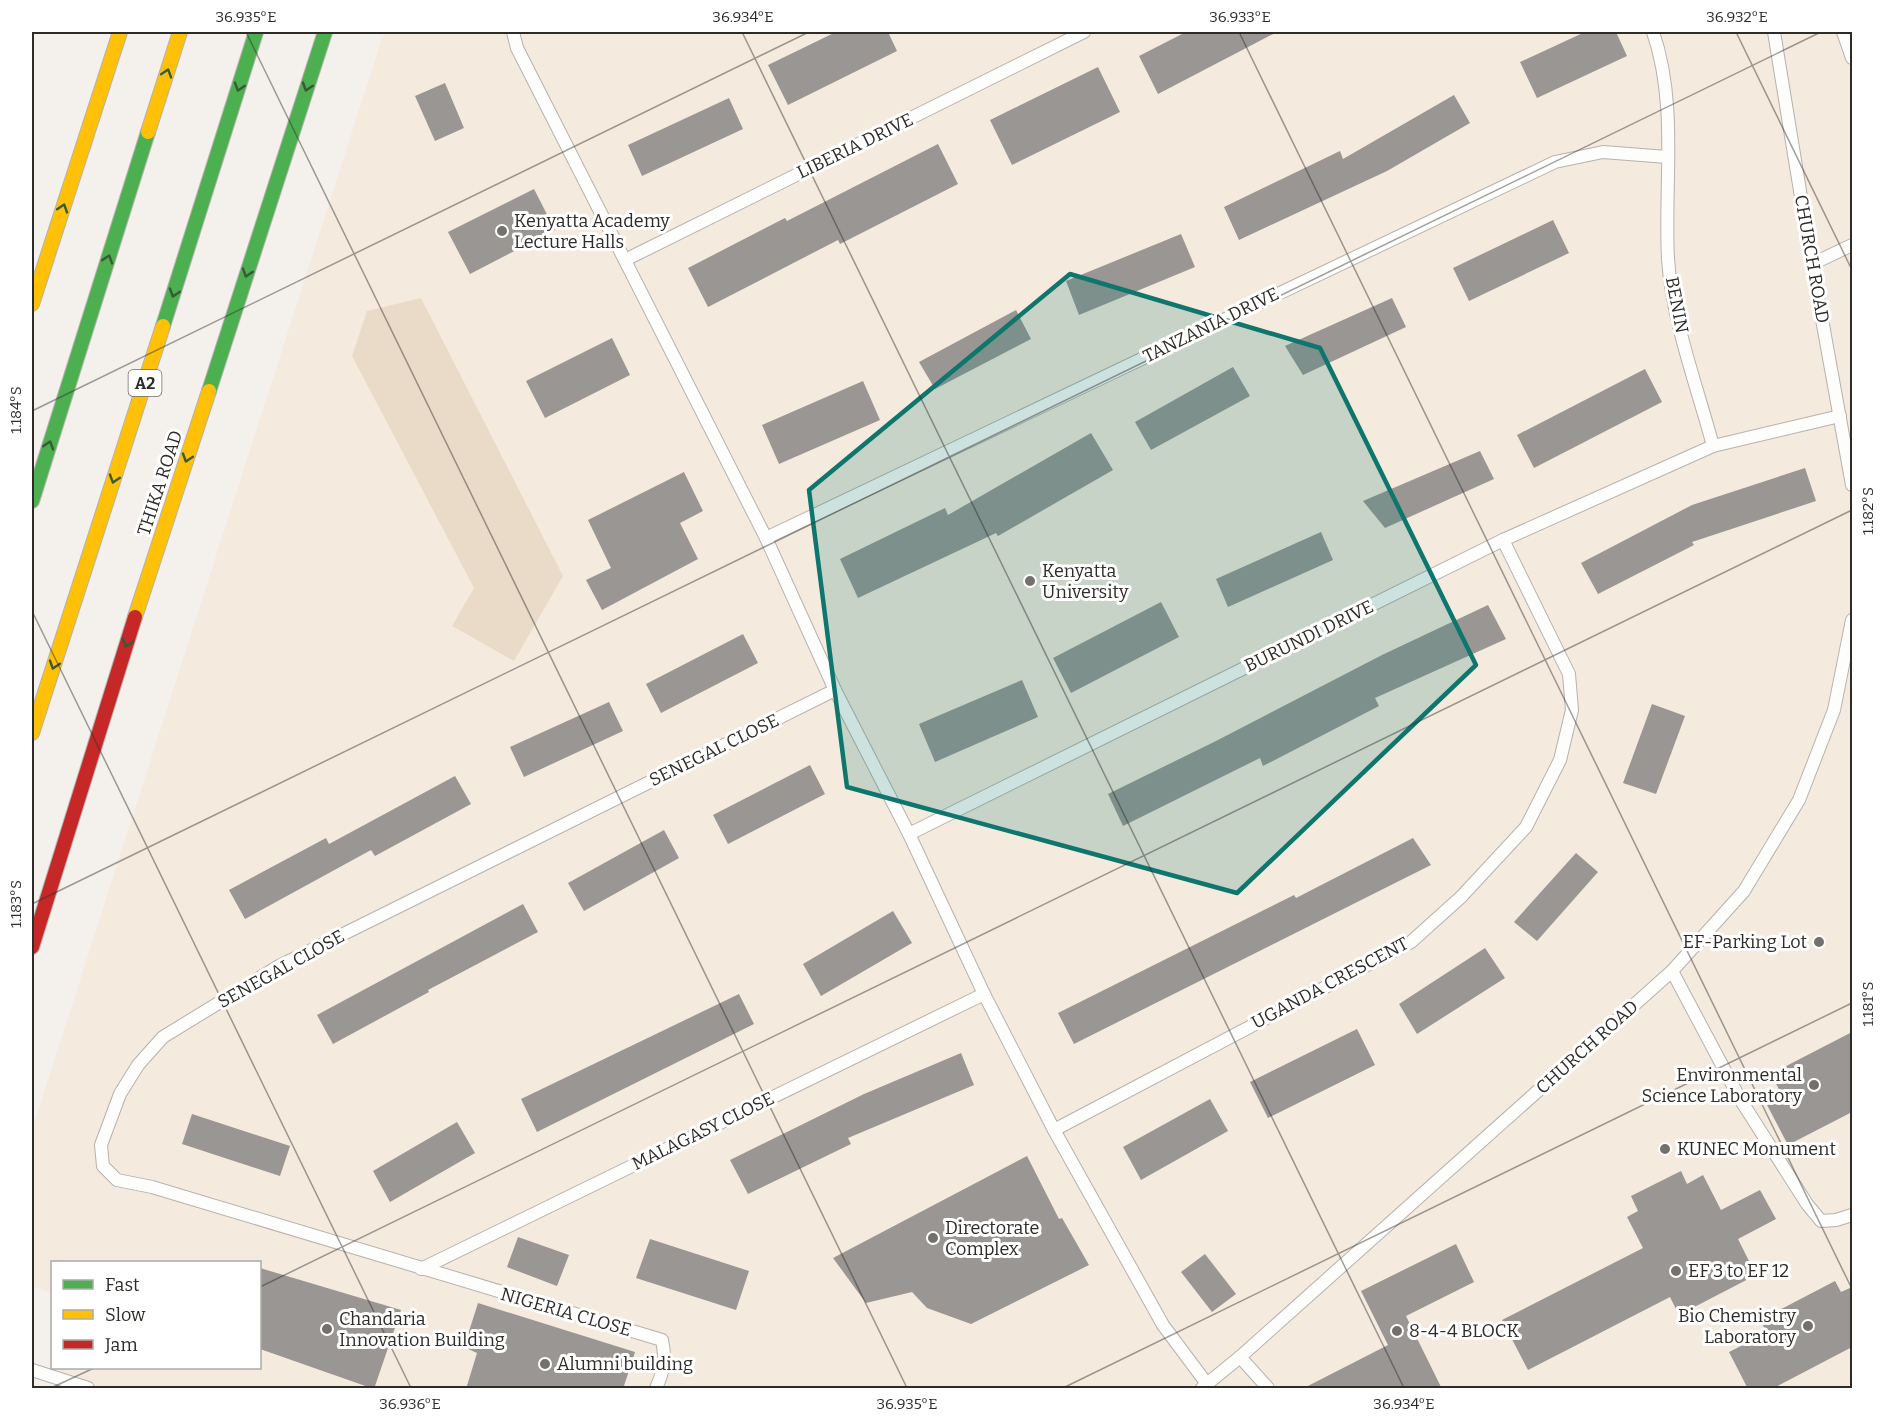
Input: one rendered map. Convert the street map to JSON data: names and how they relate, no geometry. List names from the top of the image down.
{
  "streets": {
    "main road": ["A2", "THIKA ROAD"],
    "lane": [
      "LIBERIA DRIVE",
      "CHURCH ROAD",
      "BENIN",
      "TANZANIA DRIVE",
      "BURUNDI DRIVE",
      "SENEGAL CLOSE",
      "UGANDA CRESCENT",
      "MALAGASY CLOSE",
      "NIGERIA CLOSE"
    ]
  },
  "crossings": [
    ["BENIN", "TANZANIA DRIVE"],
    ["BENIN", "BURUNDI DRIVE"],
    ["BURUNDI DRIVE", "UGANDA CRESCENT"],
    ["SENEGAL CLOSE", "MALAGASY CLOSE"],
    ["SENEGAL CLOSE", "NIGERIA CLOSE"],
    ["MALAGASY CLOSE", "NIGERIA CLOSE"]
  ],
  "places": [
    "Kenyatta Academy Lecture Halls",
    "Kenyatta University",
    "EF-Parking Lot",
    "Environmental Science Laboratory",
    "KUNEC Monument",
    "Directorate Complex",
    "EF 3 to EF 12",
    "Bio Chemistry Laboratory",
    "Chandaria Innovation Building",
    "8-4-4 BLOCK",
    "Alumni building"
  ],
  "legend": ["Fast", "Slow", "Jam"],
  "coordinates": [
    "36.935°E",
    "36.934°E",
    "36.933°E",
    "36.932°E",
    "1.184°S",
    "1.182°S",
    "1.183°S",
    "1.181°S",
    "36.936°E"
  ]
}
